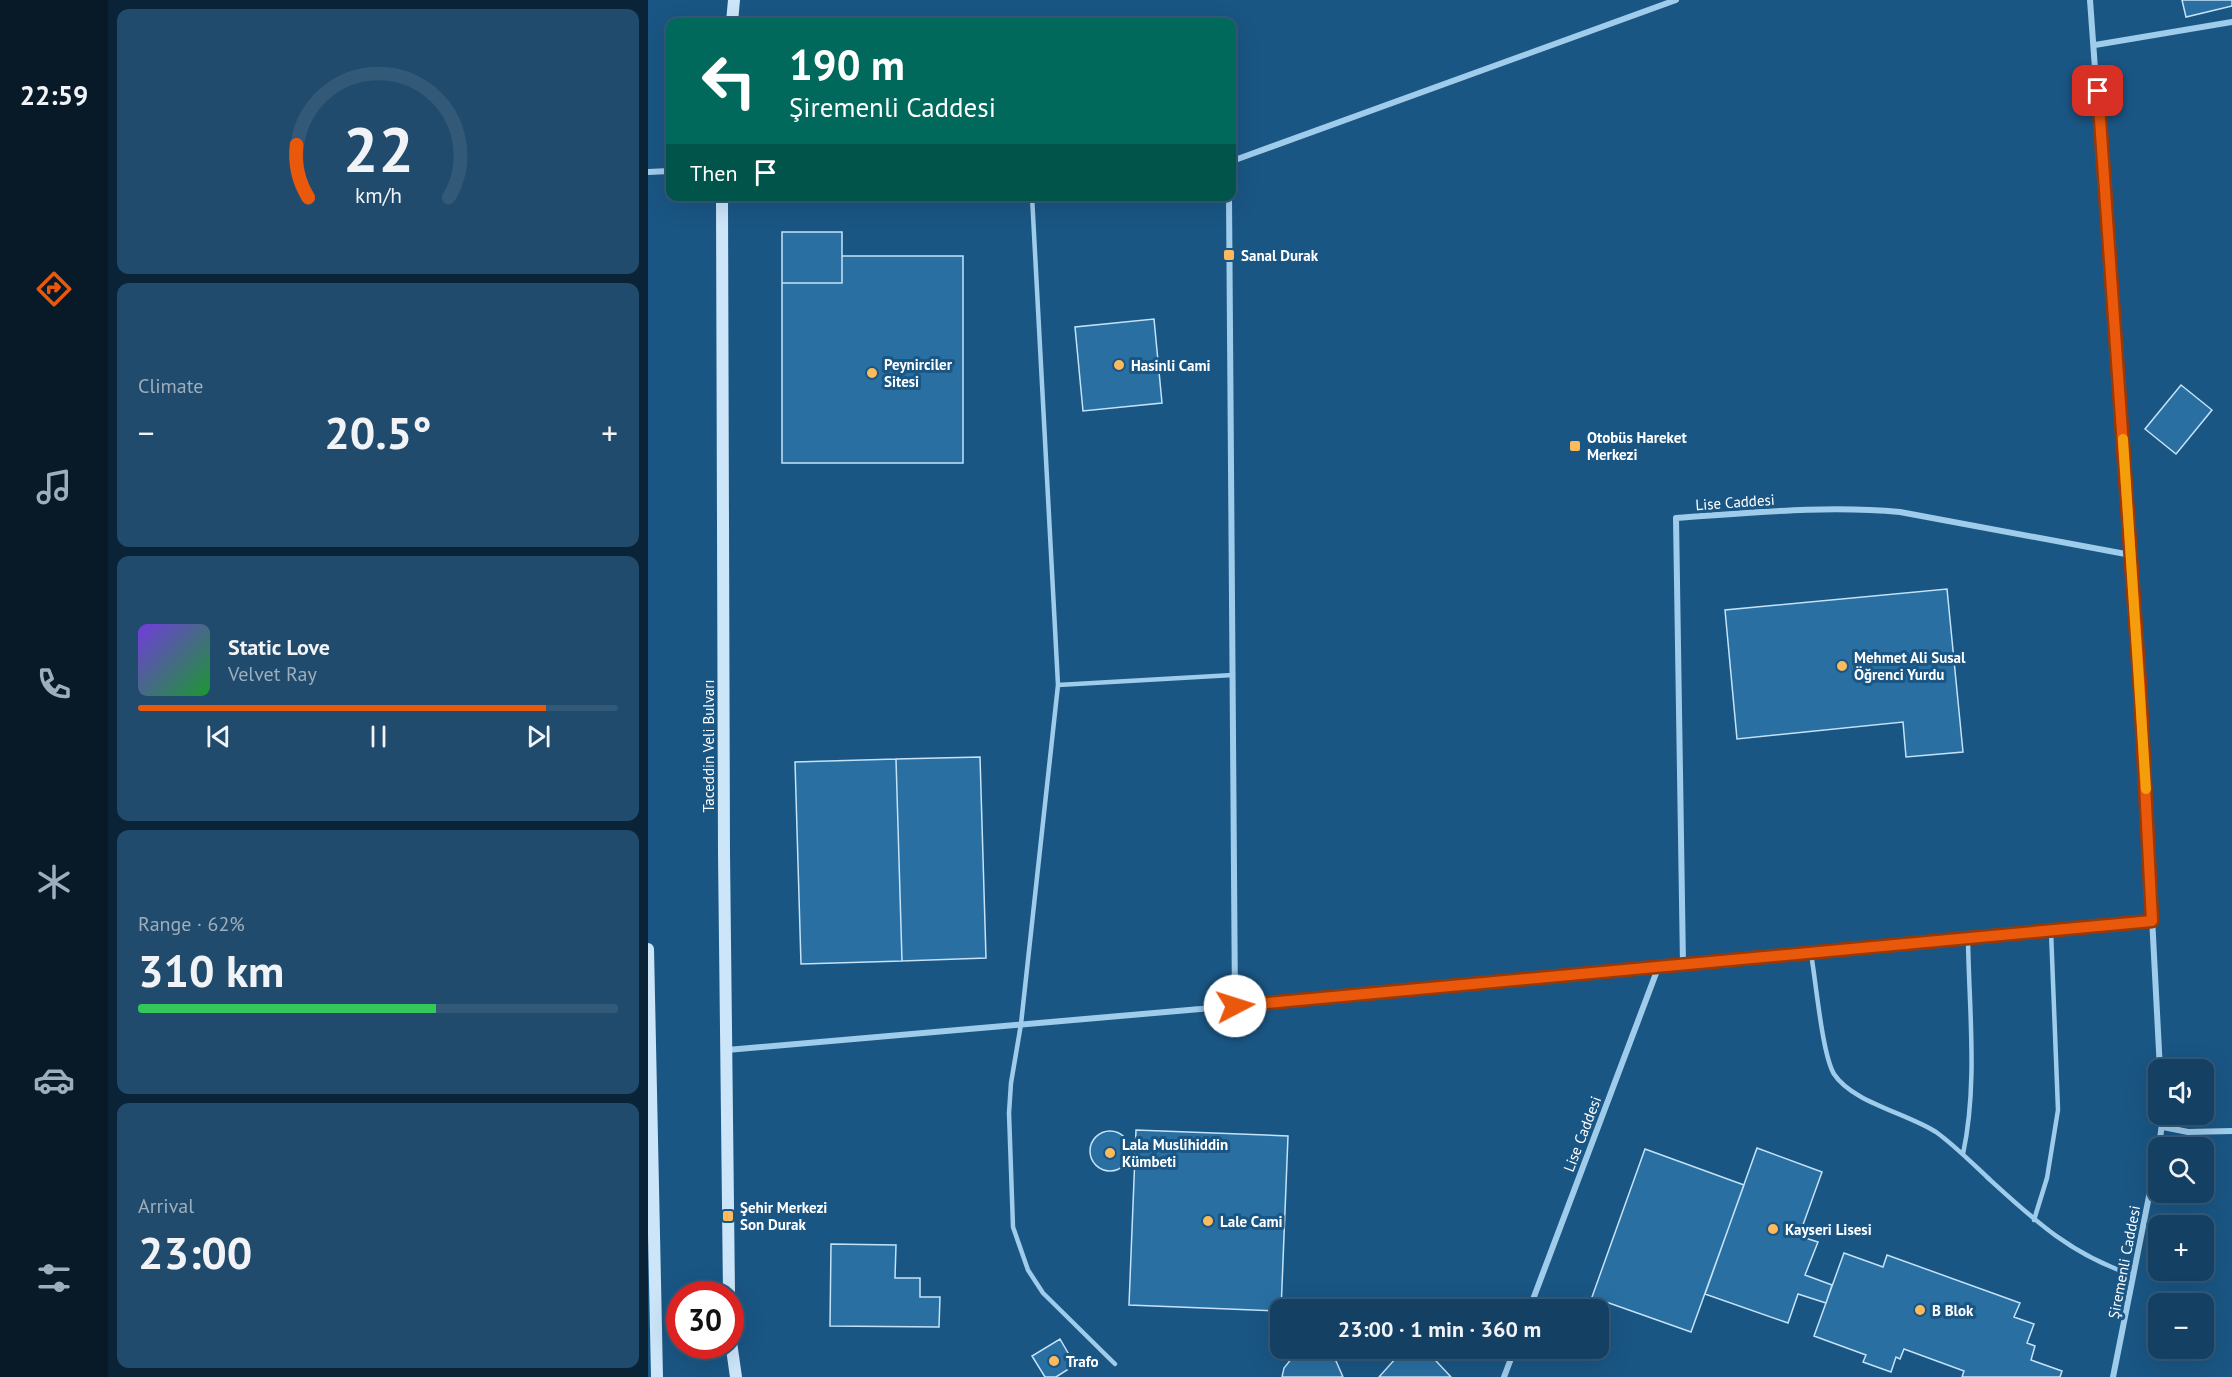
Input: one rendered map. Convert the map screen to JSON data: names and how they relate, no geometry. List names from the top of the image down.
{
  "streets": {
    "street": ["Lise Caddesi", "Taceddin Veli Bulvarı", "Şiremenli Caddesi"]
  },
  "places": {
    "transit": ["Sanal Durak", "Otobüs Hareket Merkezi", "Şehir Merkezi Son Durak"],
    "other": [
      "Hasinli Cami",
      "Peynirciler Sitesi",
      "Mehmet Ali Susal Öğrenci Yurdu",
      "Lala Muslihiddin Kümbeti",
      "Lale Cami",
      "Kayseri Lisesi",
      "B Blok",
      "Trafo"
    ]
  },
  "page": {
    "tabs": "22:59",
    "turn": ["190 m", "Şiremenli Caddesi"],
    "then": "Then",
    "tile": [
      "Climate",
      ["Range · 62%", "310 km"],
      ["Arrival", "23:00"]
    ],
    "heat": ["−", "20.5°", "+"],
    "song": ["Static Love", "Velvet Ray"],
    "map_buttons": ["+", "−"],
    "limit": "30",
    "trip": "23:00 · 1 min · 360 m",
    "gauge": ["22", "km/h"]
  }
}
